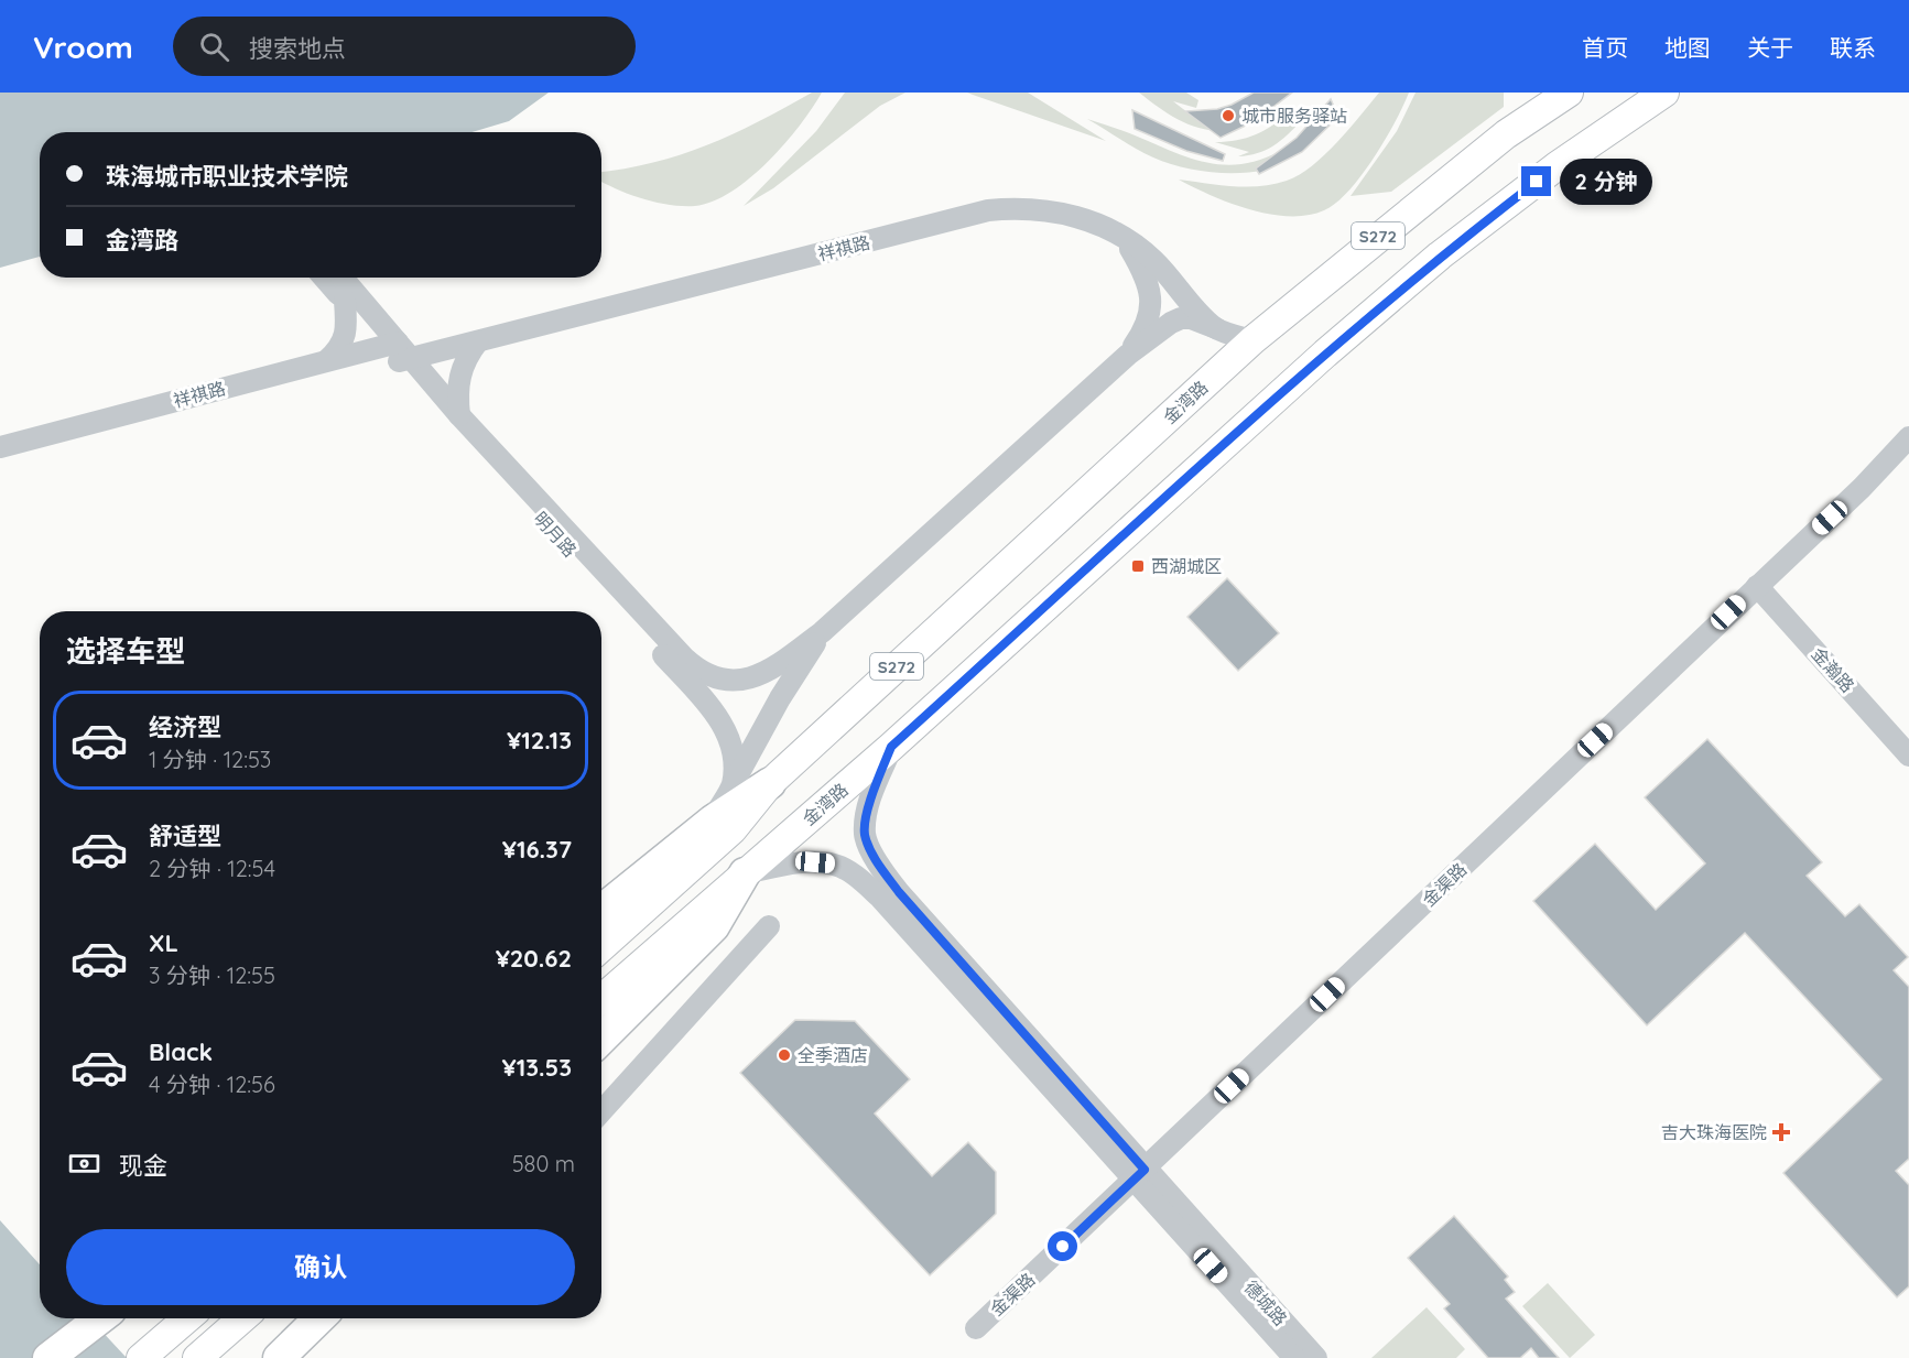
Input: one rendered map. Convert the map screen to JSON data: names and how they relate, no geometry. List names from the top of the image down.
{
  "streets": {
    "main road": ["S272", "金湾路"],
    "street": [
      "祥祺路",
      "明月路",
      "金瀚路",
      "金渠路",
      "德城路"
    ]
  },
  "crossings": [
    ["祥祺路", "金湾路"],
    ["祥祺路", "明月路"],
    ["金瀚路", "金渠路"],
    ["金渠路", "德城路"]
  ],
  "places": {
    "other": ["城市服务驿站", "全季酒店"],
    "transit": ["西湖城区"],
    "health": ["吉大珠海医院"]
  },
  "page": {
    "header": "Vroom",
    "search": "搜索地点",
    "nav": [
      "首页",
      "地图",
      "关于",
      "联系"
    ],
    "banner": ["珠海城市职业技术学院", "金湾路"],
    "bubble": "2 分钟",
    "heading": "选择车型",
    "list": [
      {
        "name": "经济型",
        "note": "1 分钟 · 12:53",
        "value": "¥12.13"
      },
      {
        "name": "舒适型",
        "note": "2 分钟 · 12:54",
        "value": "¥16.37"
      },
      {
        "name": "XL",
        "note": "3 分钟 · 12:55",
        "value": "¥20.62"
      },
      {
        "name": "Black",
        "note": "4 分钟 · 12:56",
        "value": "¥13.53"
      }
    ],
    "pay": ["现金", "580 m"],
    "buttons": "确认"
  }
}
